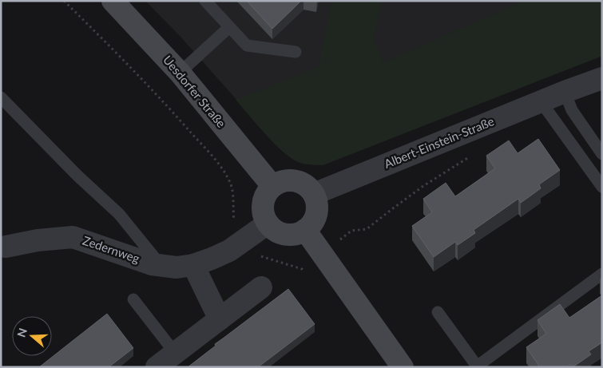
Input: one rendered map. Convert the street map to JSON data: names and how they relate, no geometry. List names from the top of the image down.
{
  "streets": {
    "street": ["Uesdorfer Straße", "Albert-Einstein-Straße", "Zedernweg"]
  },
  "crossings": [
    ["Uesdorfer Straße", "Albert-Einstein-Straße"],
    ["Uesdorfer Straße", "Zedernweg"],
    ["Albert-Einstein-Straße", "Zedernweg"]
  ],
  "north": "left"
}
